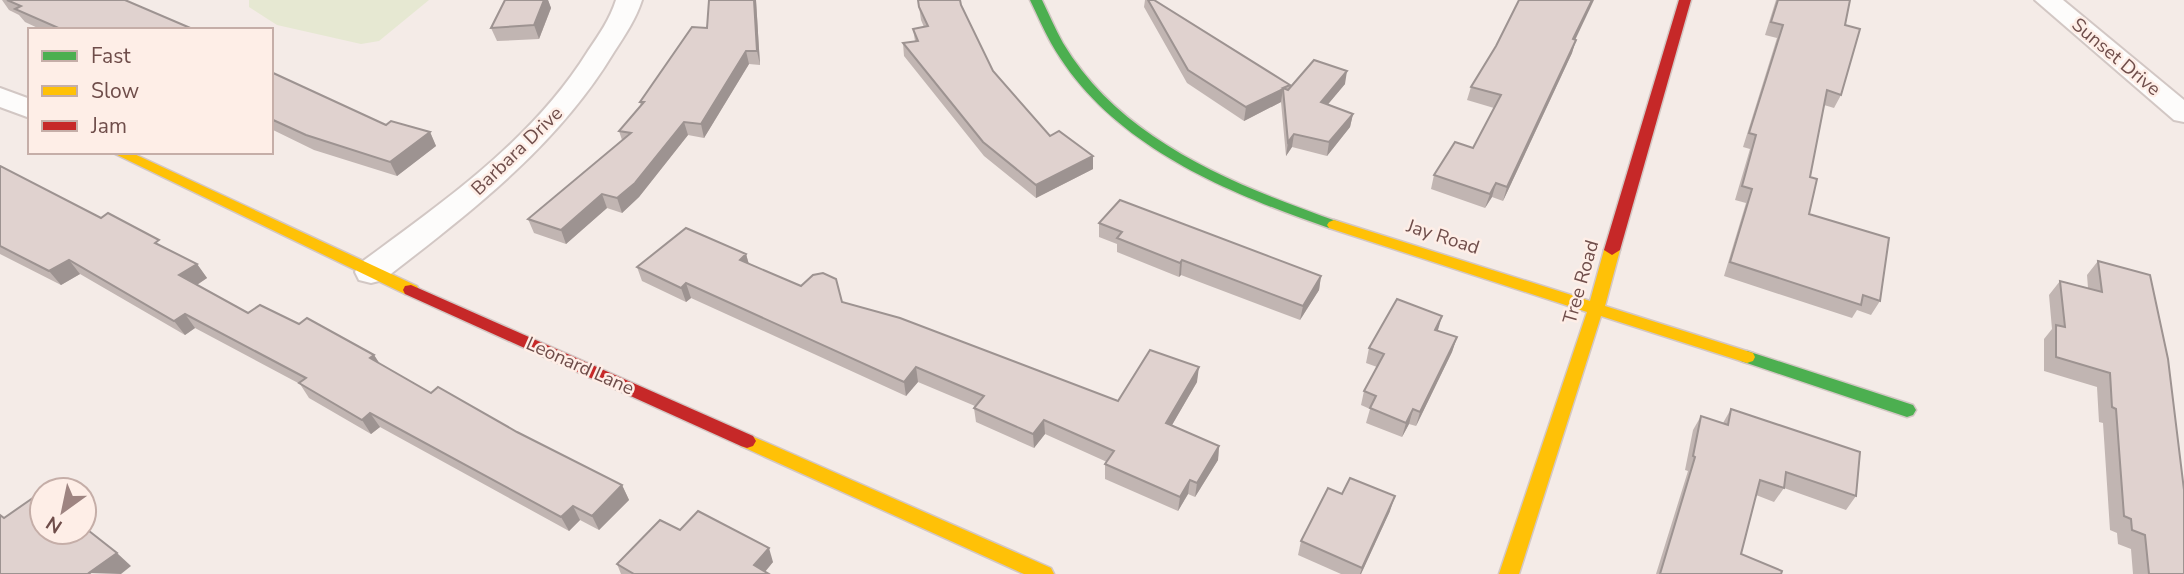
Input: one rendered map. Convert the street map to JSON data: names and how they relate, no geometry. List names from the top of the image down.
{
  "streets": {
    "street": [
      "Sunset Drive",
      "Barbara Drive",
      "Jay Road",
      "Tree Road",
      "Leonard Lane"
    ]
  },
  "crossings": [
    ["Barbara Drive", "Leonard Lane"],
    ["Jay Road", "Tree Road"]
  ],
  "legend": ["Fast", "Slow", "Jam"],
  "north": "bottom left"
}
